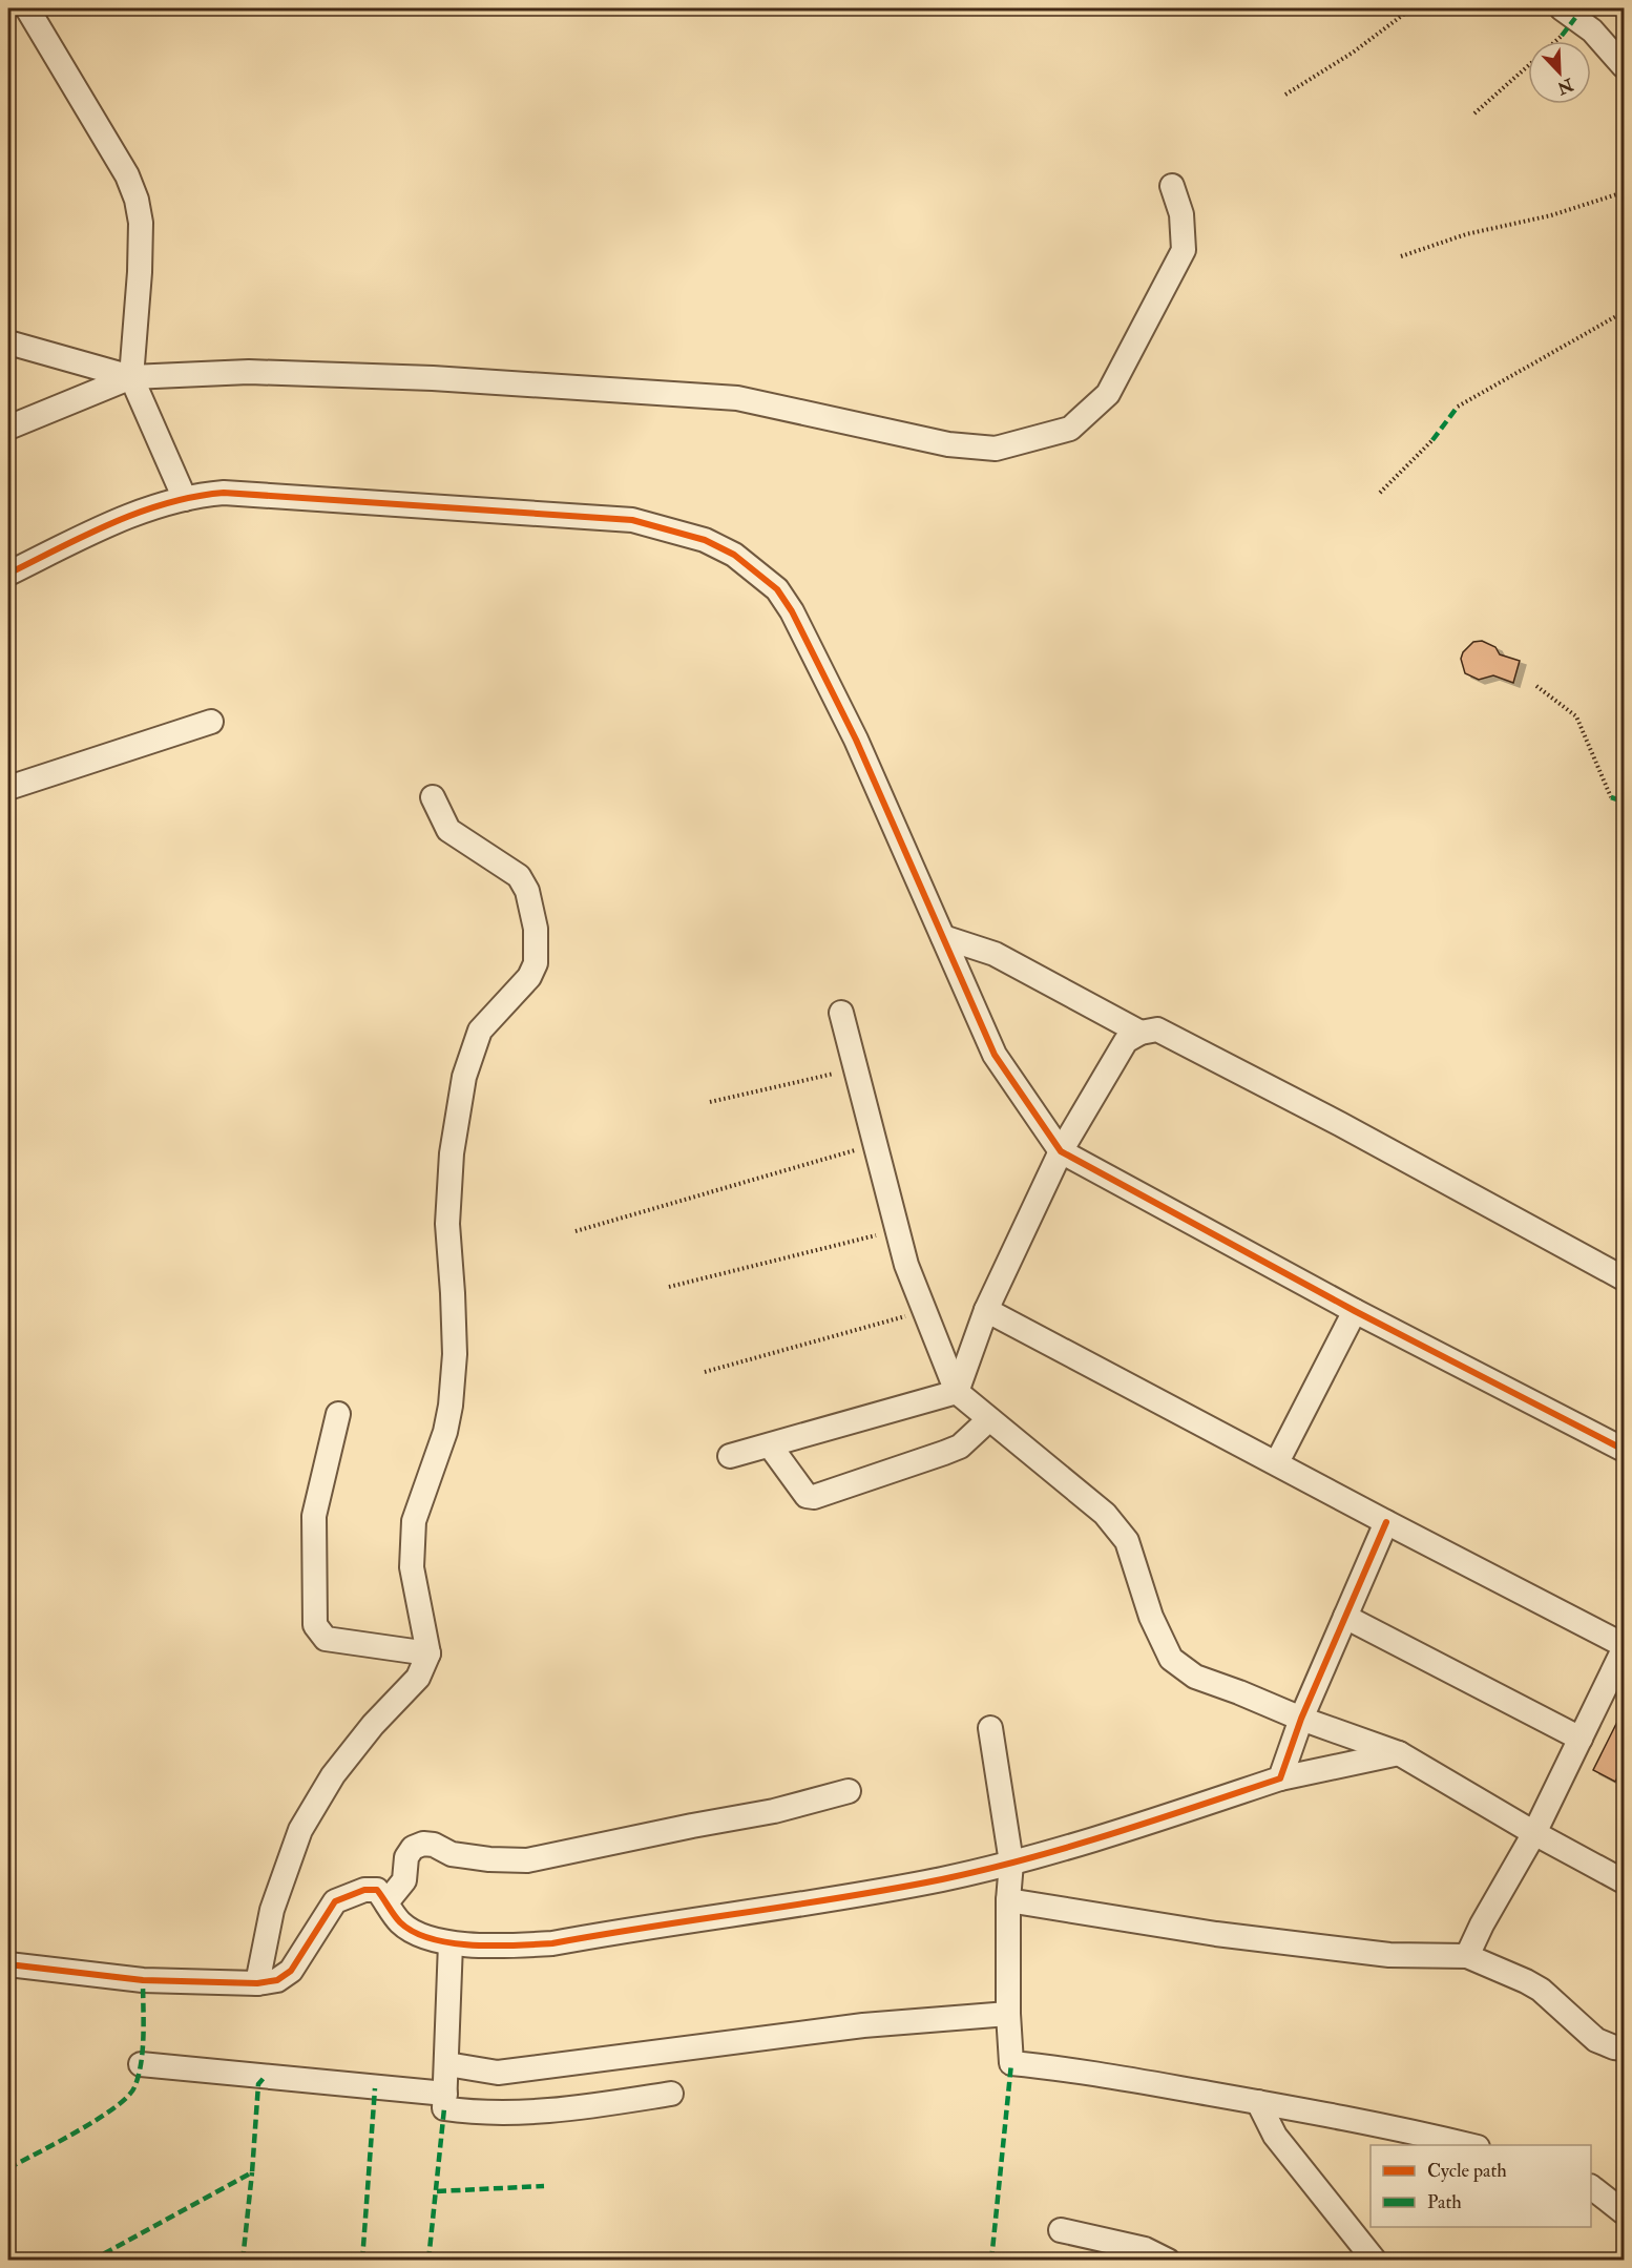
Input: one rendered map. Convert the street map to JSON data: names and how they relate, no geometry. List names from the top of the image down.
{
  "legend": ["Cycle path", "Path"],
  "north": "bottom right"
}
